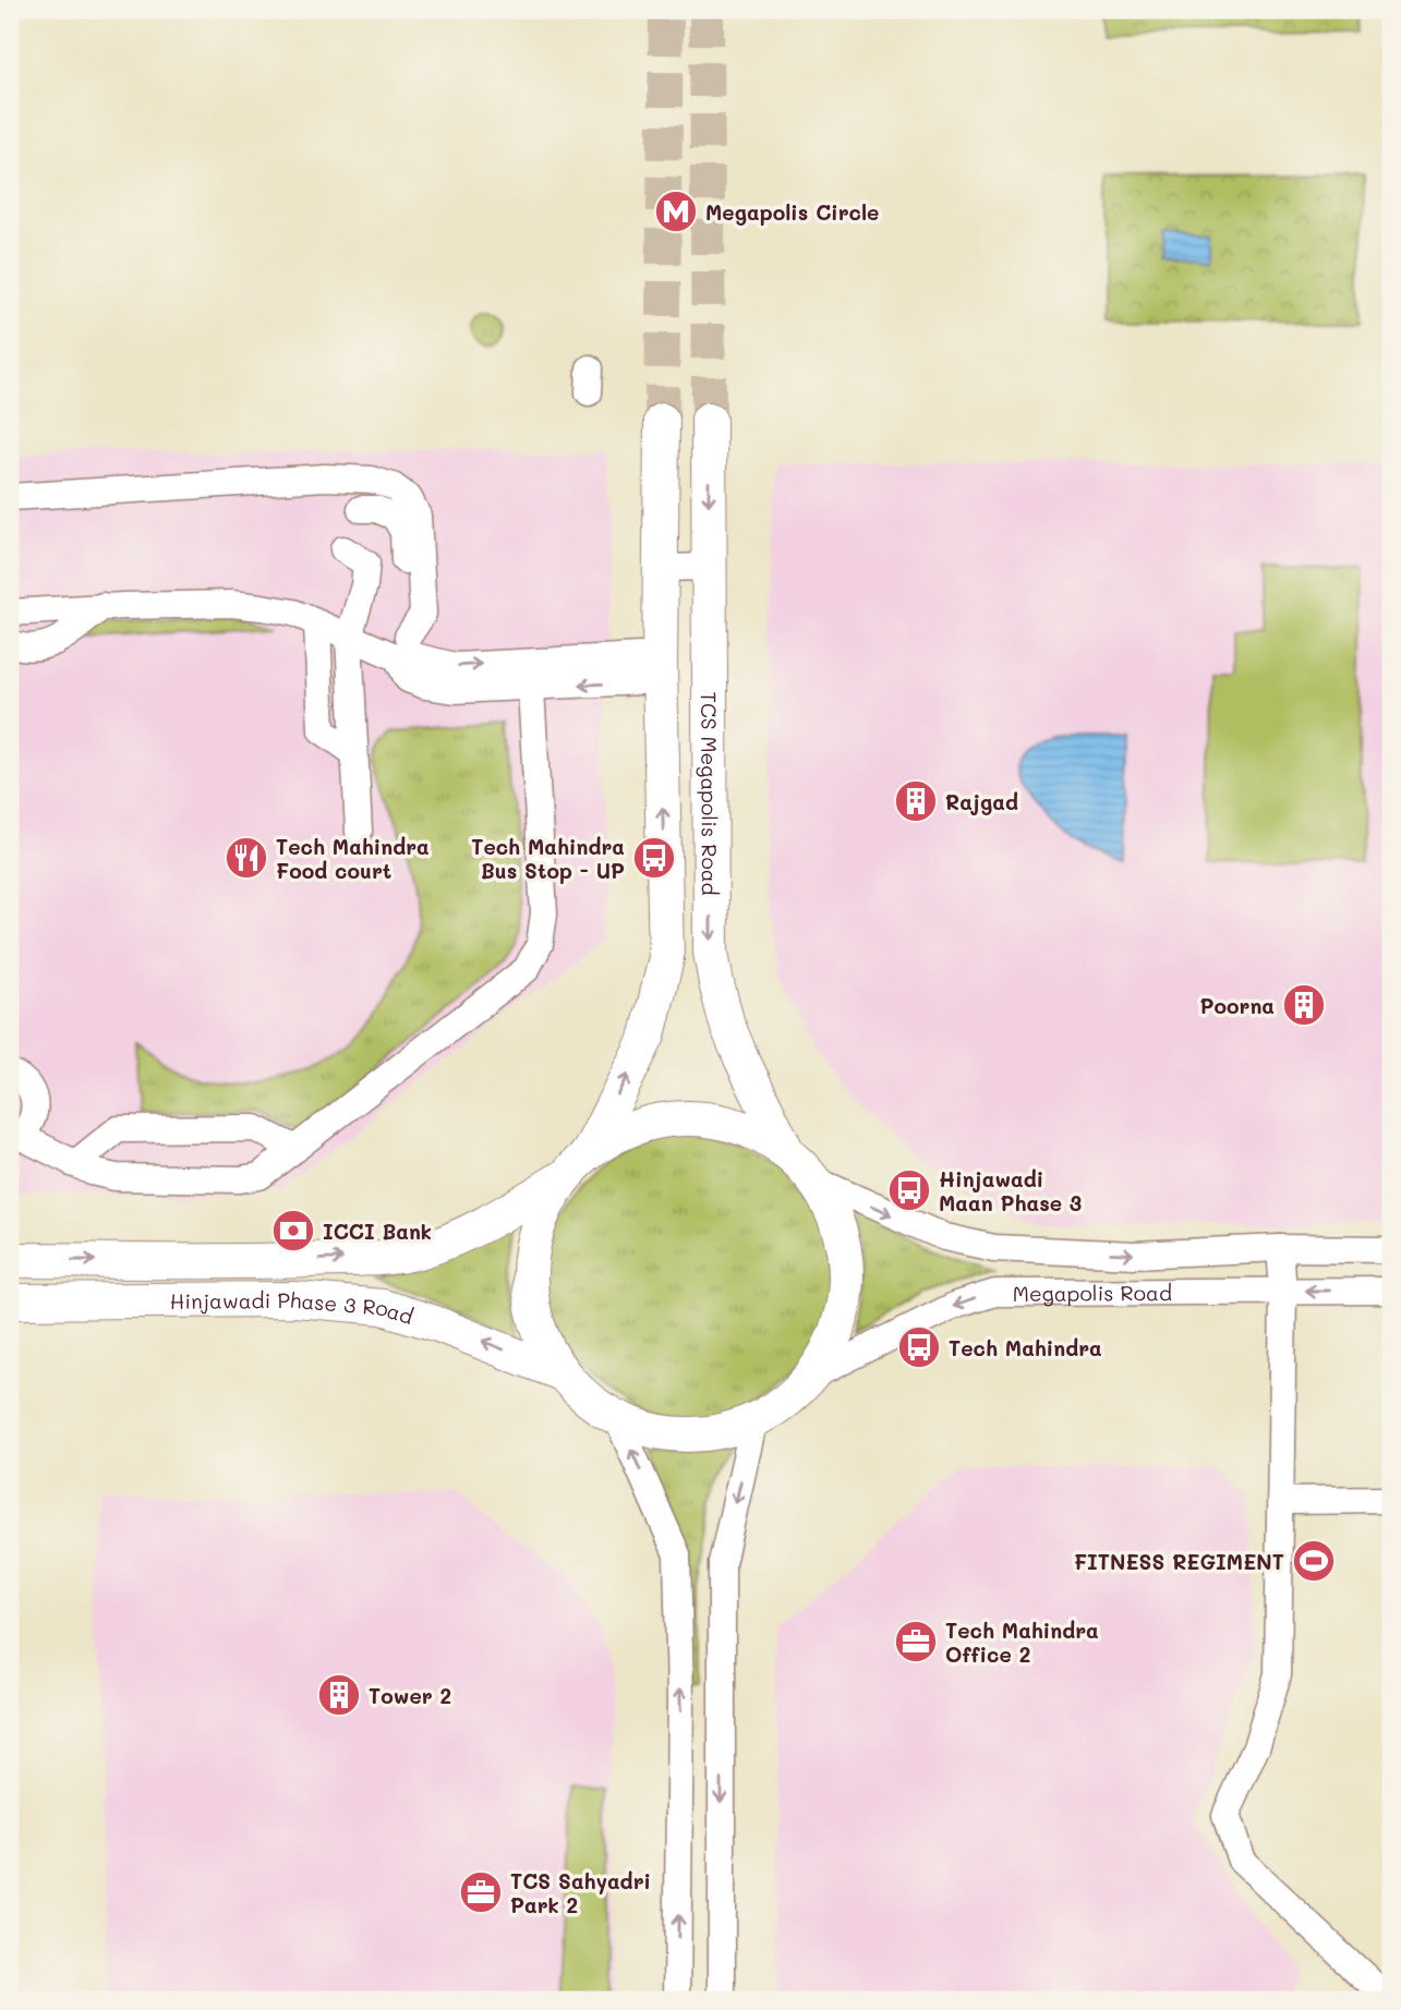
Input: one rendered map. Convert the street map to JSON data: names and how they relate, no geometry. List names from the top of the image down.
{
  "streets": {
    "main road": ["TCS Megapolis Road", "Hinjawadi Phase 3 Road"],
    "street": ["Megapolis Road"]
  },
  "places": {
    "metro station": ["Megapolis Circle"],
    "building": ["Rajgad", "Poorna", "Tower 2"],
    "restaurant": ["Tech Mahindra Food court"],
    "bus stop": ["Tech Mahindra Bus Stop - UP", "Hinjawadi Maan Phase 3", "Tech Mahindra"],
    "bank": ["ICCI Bank"],
    "sports": ["FITNESS REGIMENT"],
    "office": ["Tech Mahindra Office 2", "TCS Sahyadri Park 2"]
  }
}
